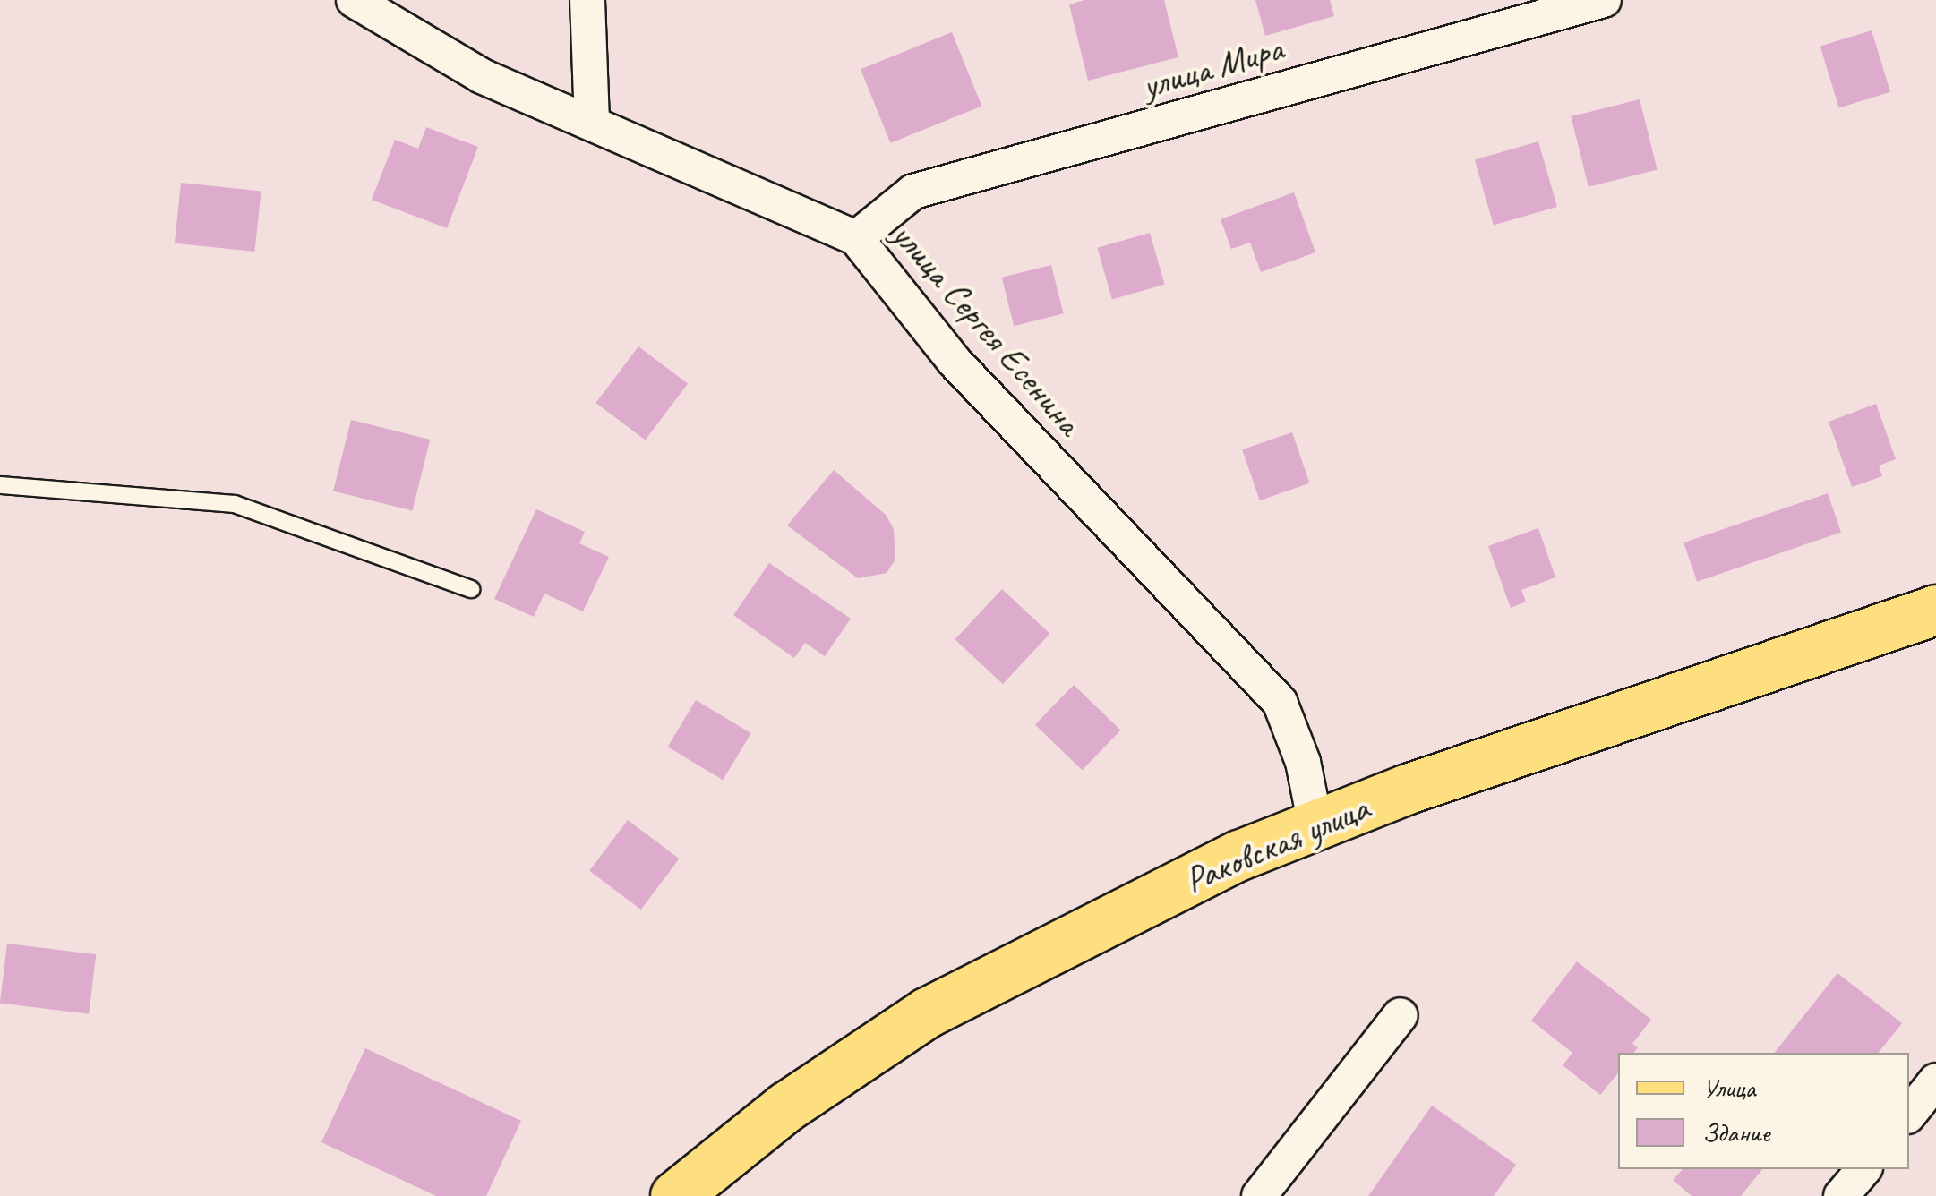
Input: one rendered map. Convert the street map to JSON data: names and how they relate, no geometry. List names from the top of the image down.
{
  "streets": {
    "main road": ["Раковская улица"],
    "street": ["улица Мира", "улица Сергея Есенина"]
  },
  "crossings": [
    ["улица Мира", "улица Сергея Есенина"],
    ["улица Сергея Есенина", "Раковская улица"]
  ],
  "legend": ["Улица", "Здание"]
}
